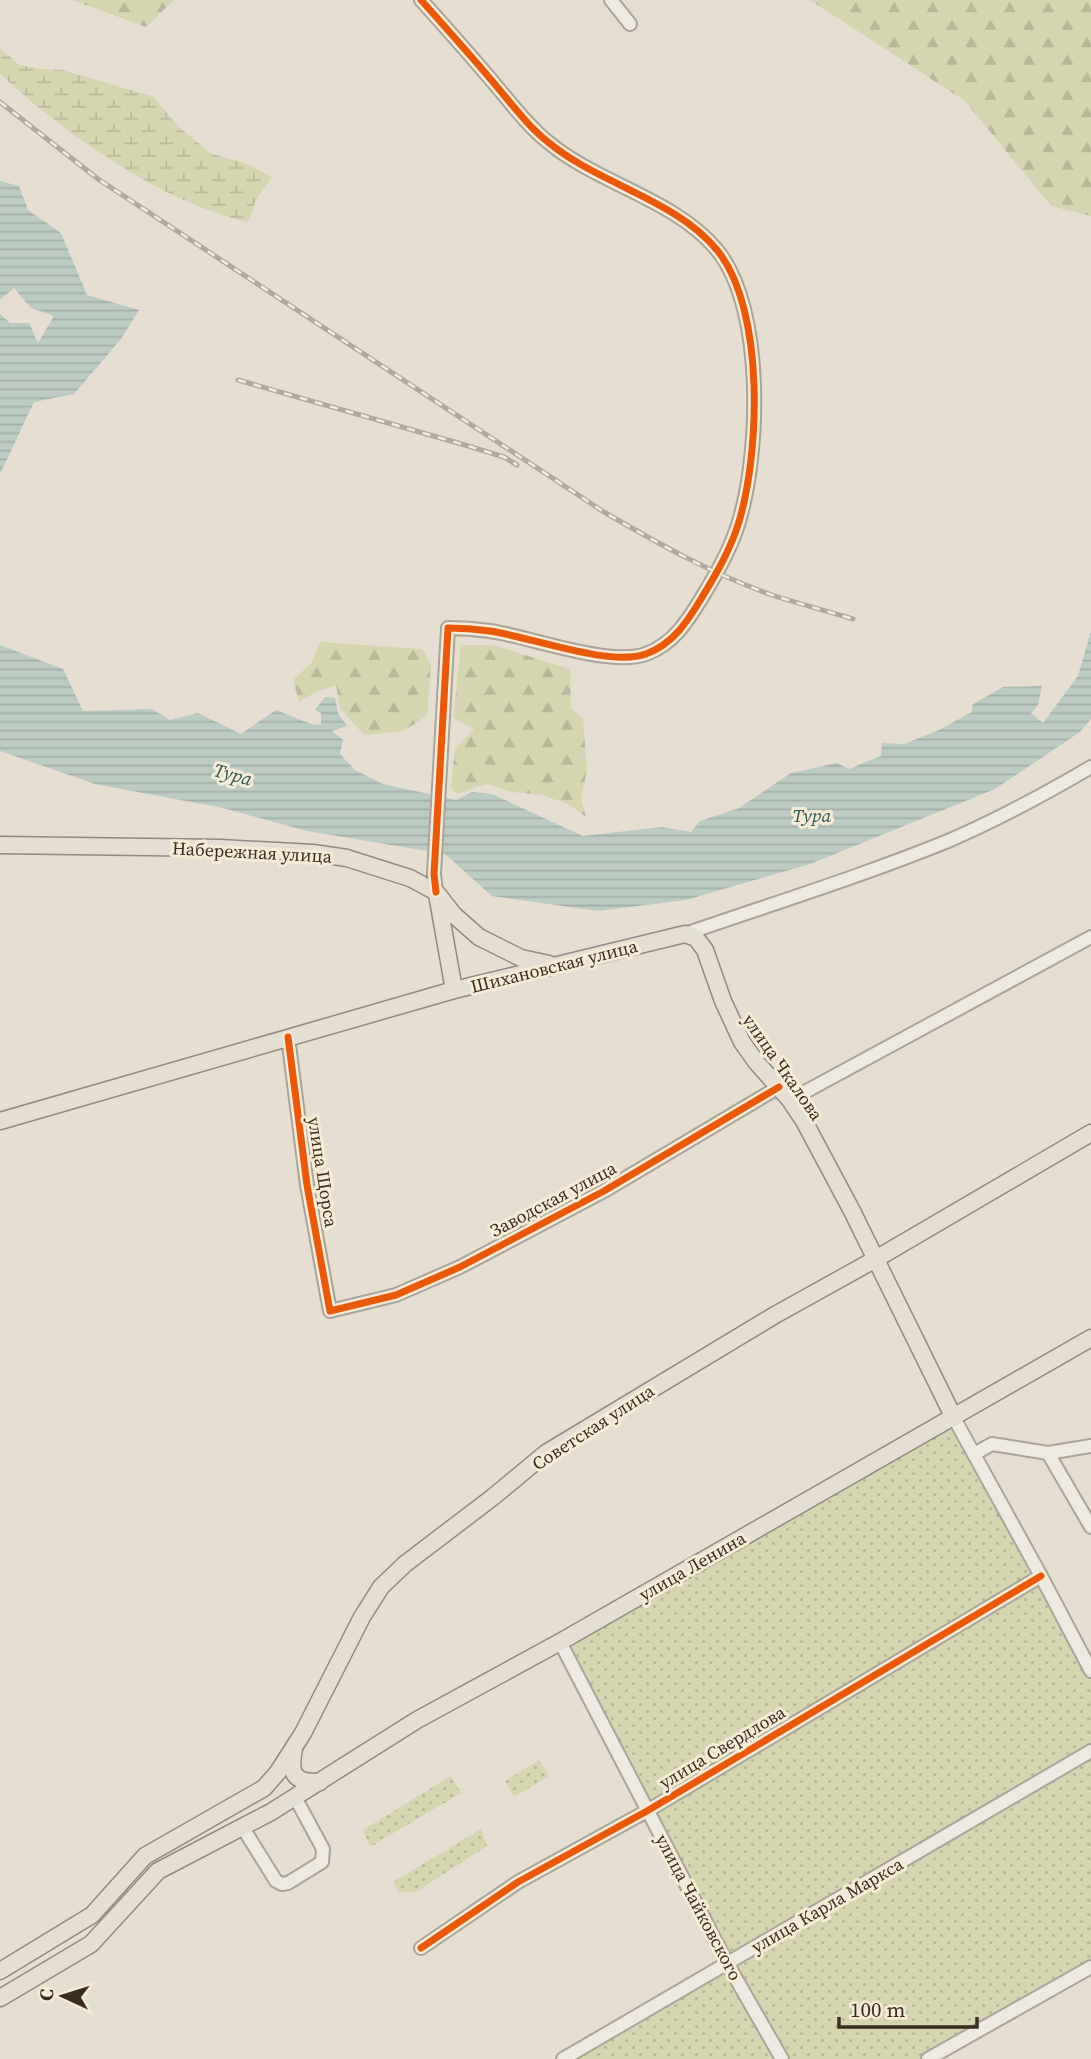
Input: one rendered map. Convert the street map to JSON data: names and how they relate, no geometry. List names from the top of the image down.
{
  "streets": {
    "main road": [
      "Набережная улица",
      "Шихановская улица",
      "улица Чкалова",
      "Советская улица",
      "улица Ленина"
    ],
    "street": [
      "улица Щорса",
      "Заводская улица",
      "улица Свердлова",
      "улица Карла Маркса",
      "улица Чайковского"
    ]
  },
  "crossings": [
    ["Набережная улица", "Шихановская улица"],
    ["Шихановская улица", "улица Чкалова"],
    ["Шихановская улица", "улица Щорса"],
    ["улица Чкалова", "Заводская улица"],
    ["улица Чкалова", "Советская улица"],
    ["улица Чкалова", "улица Ленина"],
    ["улица Чкалова", "улица Свердлова"],
    ["улица Щорса", "Заводская улица"],
    ["улица Ленина", "улица Чайковского"],
    ["улица Свердлова", "улица Чайковского"],
    ["улица Карла Маркса", "улица Чайковского"]
  ],
  "water": ["Тура"],
  "scale_bar": "100 m",
  "north": "left"
}
